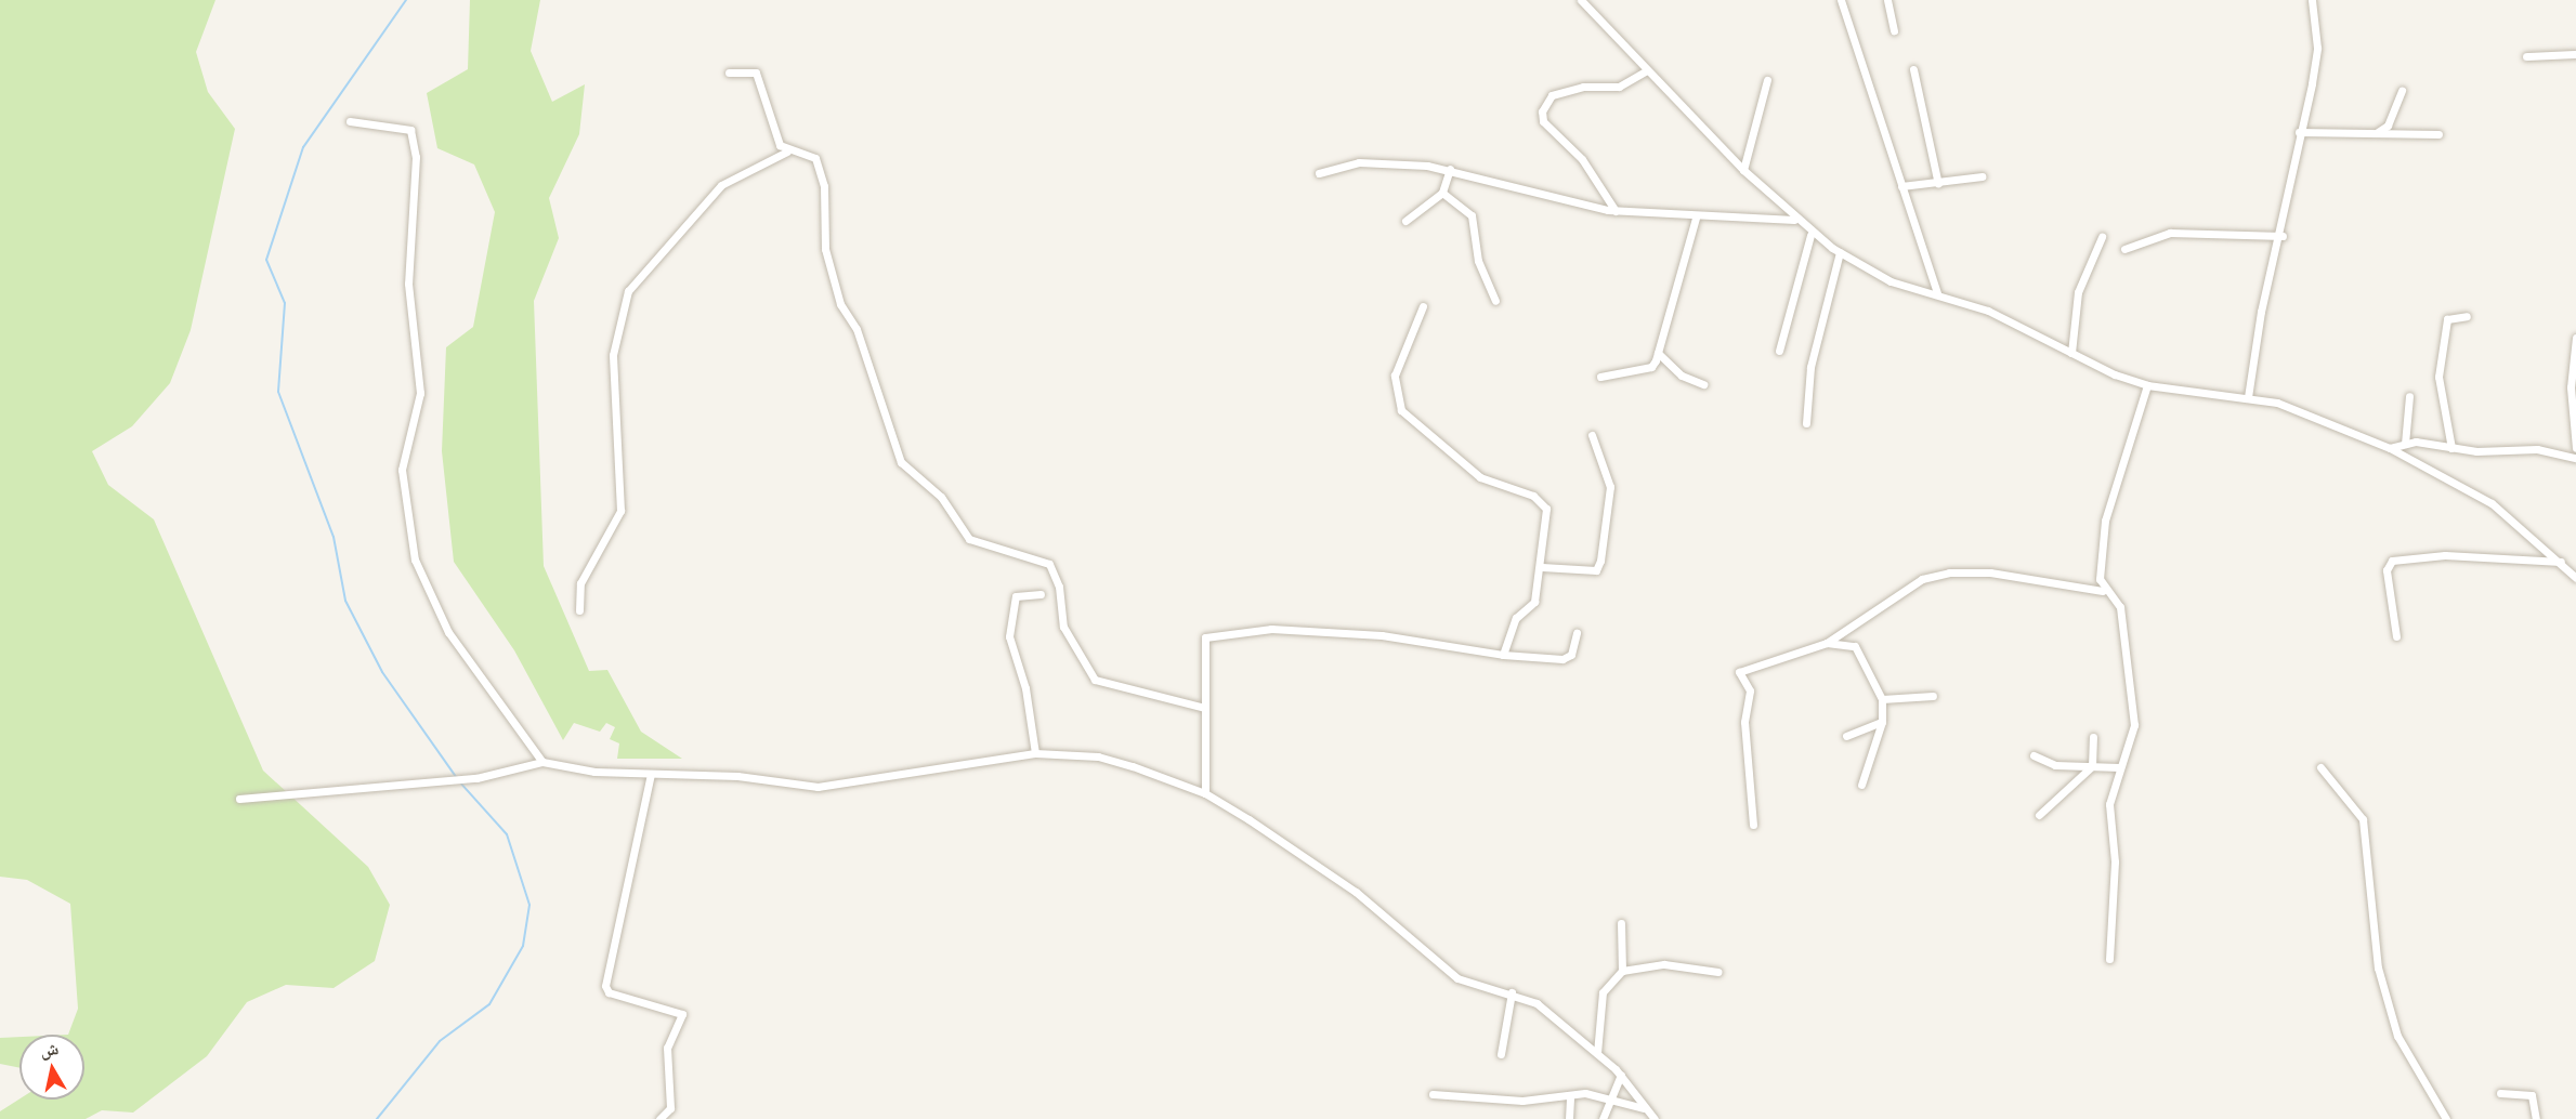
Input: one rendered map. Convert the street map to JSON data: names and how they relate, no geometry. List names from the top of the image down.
{
  "north": "top"
}
